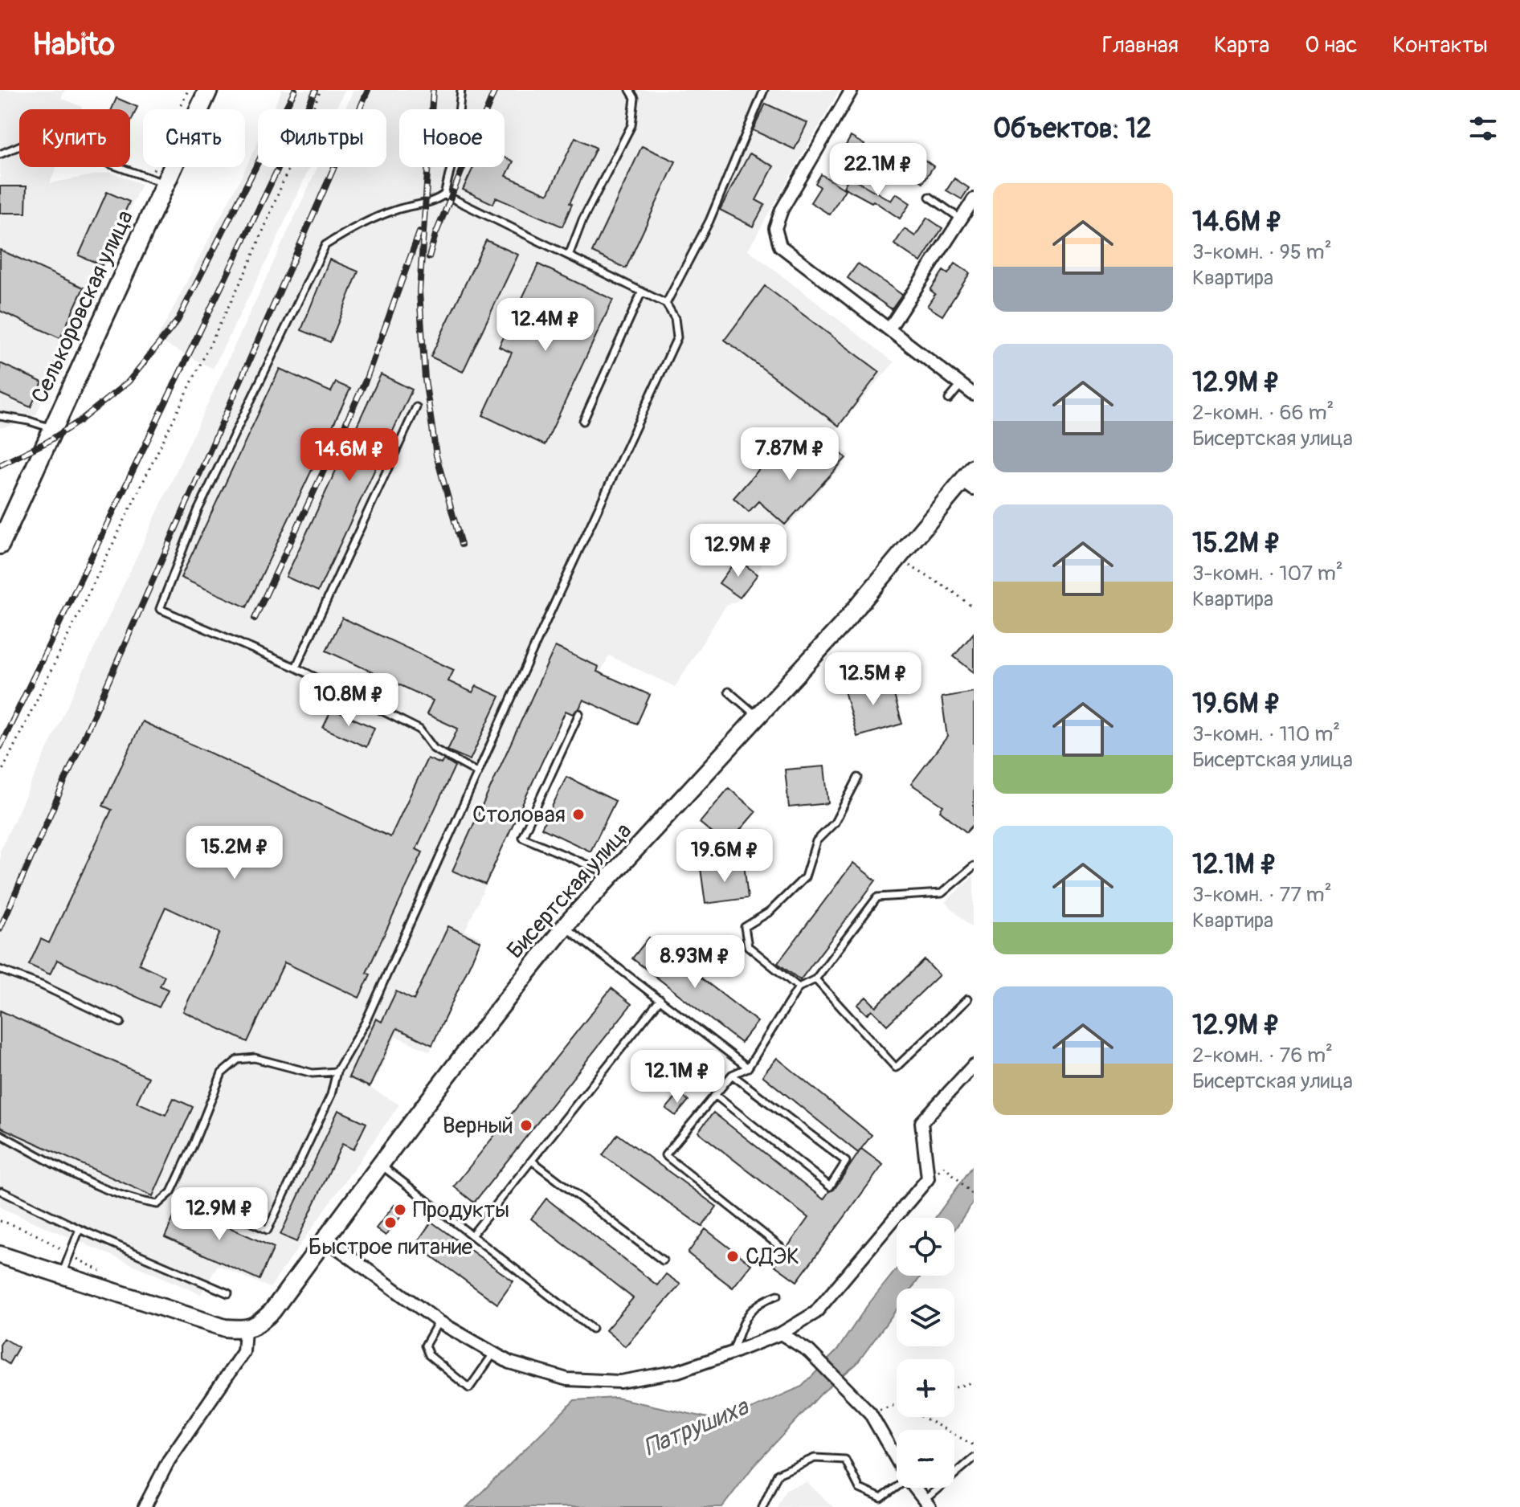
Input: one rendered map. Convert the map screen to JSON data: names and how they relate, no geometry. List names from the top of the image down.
{
  "streets": {
    "main road": ["Селькоровская улица", "Бисертская улица"]
  },
  "water": ["Патрушиха"],
  "places": [
    "Столовая",
    "Верный",
    "Продукты",
    "Быстрое питание",
    "СДЭК"
  ],
  "page": {
    "header": "Habito",
    "nav": [
      "Главная",
      "Карта",
      "О нас",
      "Контакты"
    ],
    "heading": "Объектов: 12",
    "chip": [
      "Купить",
      "Снять",
      "Фильтры",
      "Новое"
    ],
    "price": [
      "22.1M ₽",
      "12.4M ₽",
      "7.87M ₽",
      "14.6M ₽",
      "12.9M ₽",
      "12.5M ₽",
      "10.8M ₽",
      "15.2M ₽",
      "19.6M ₽",
      "8.93M ₽",
      "12.1M ₽",
      "12.9M ₽"
    ],
    "list": [
      {
        "name": "14.6M ₽",
        "note": "3-комн. · 95 m² · Квартира"
      },
      {
        "name": "12.9M ₽",
        "note": "2-комн. · 66 m² · Бисертская улица"
      },
      {
        "name": "15.2M ₽",
        "note": "3-комн. · 107 m² · Квартира"
      },
      {
        "name": "19.6M ₽",
        "note": "3-комн. · 110 m² · Бисертская улица"
      },
      {
        "name": "12.1M ₽",
        "note": "3-комн. · 77 m² · Квартира"
      },
      {
        "name": "12.9M ₽",
        "note": "2-комн. · 76 m² · Бисертская улица"
      }
    ],
    "map_buttons": ["+", "−"]
  }
}
